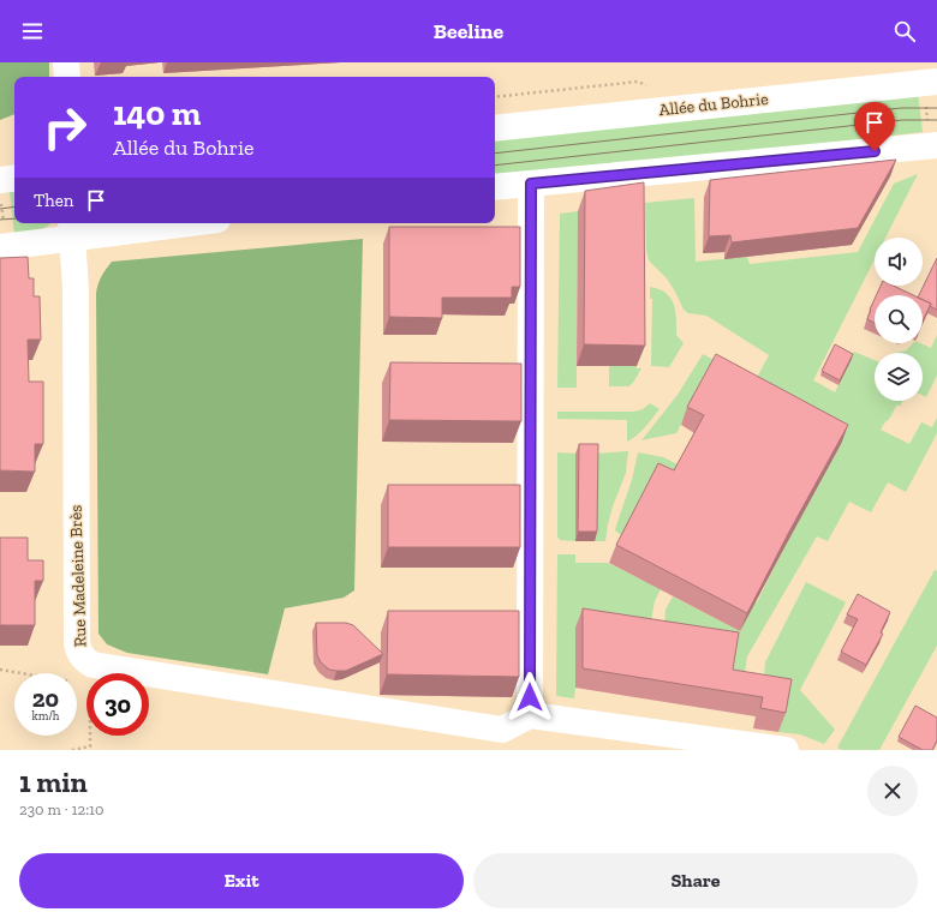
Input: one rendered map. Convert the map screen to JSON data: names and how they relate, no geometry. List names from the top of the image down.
{
  "streets": {
    "street": ["Allée du Bohrie", "Rue Madeleine Brès"]
  },
  "page": {
    "header": "Beeline",
    "turn": ["140 m", "Allée du Bohrie"],
    "then": "Then",
    "speed": "20 km/h",
    "limit": "30",
    "heading": ["1 min", "230 m · 12:10"],
    "buttons": ["Exit", "Share"]
  }
}
